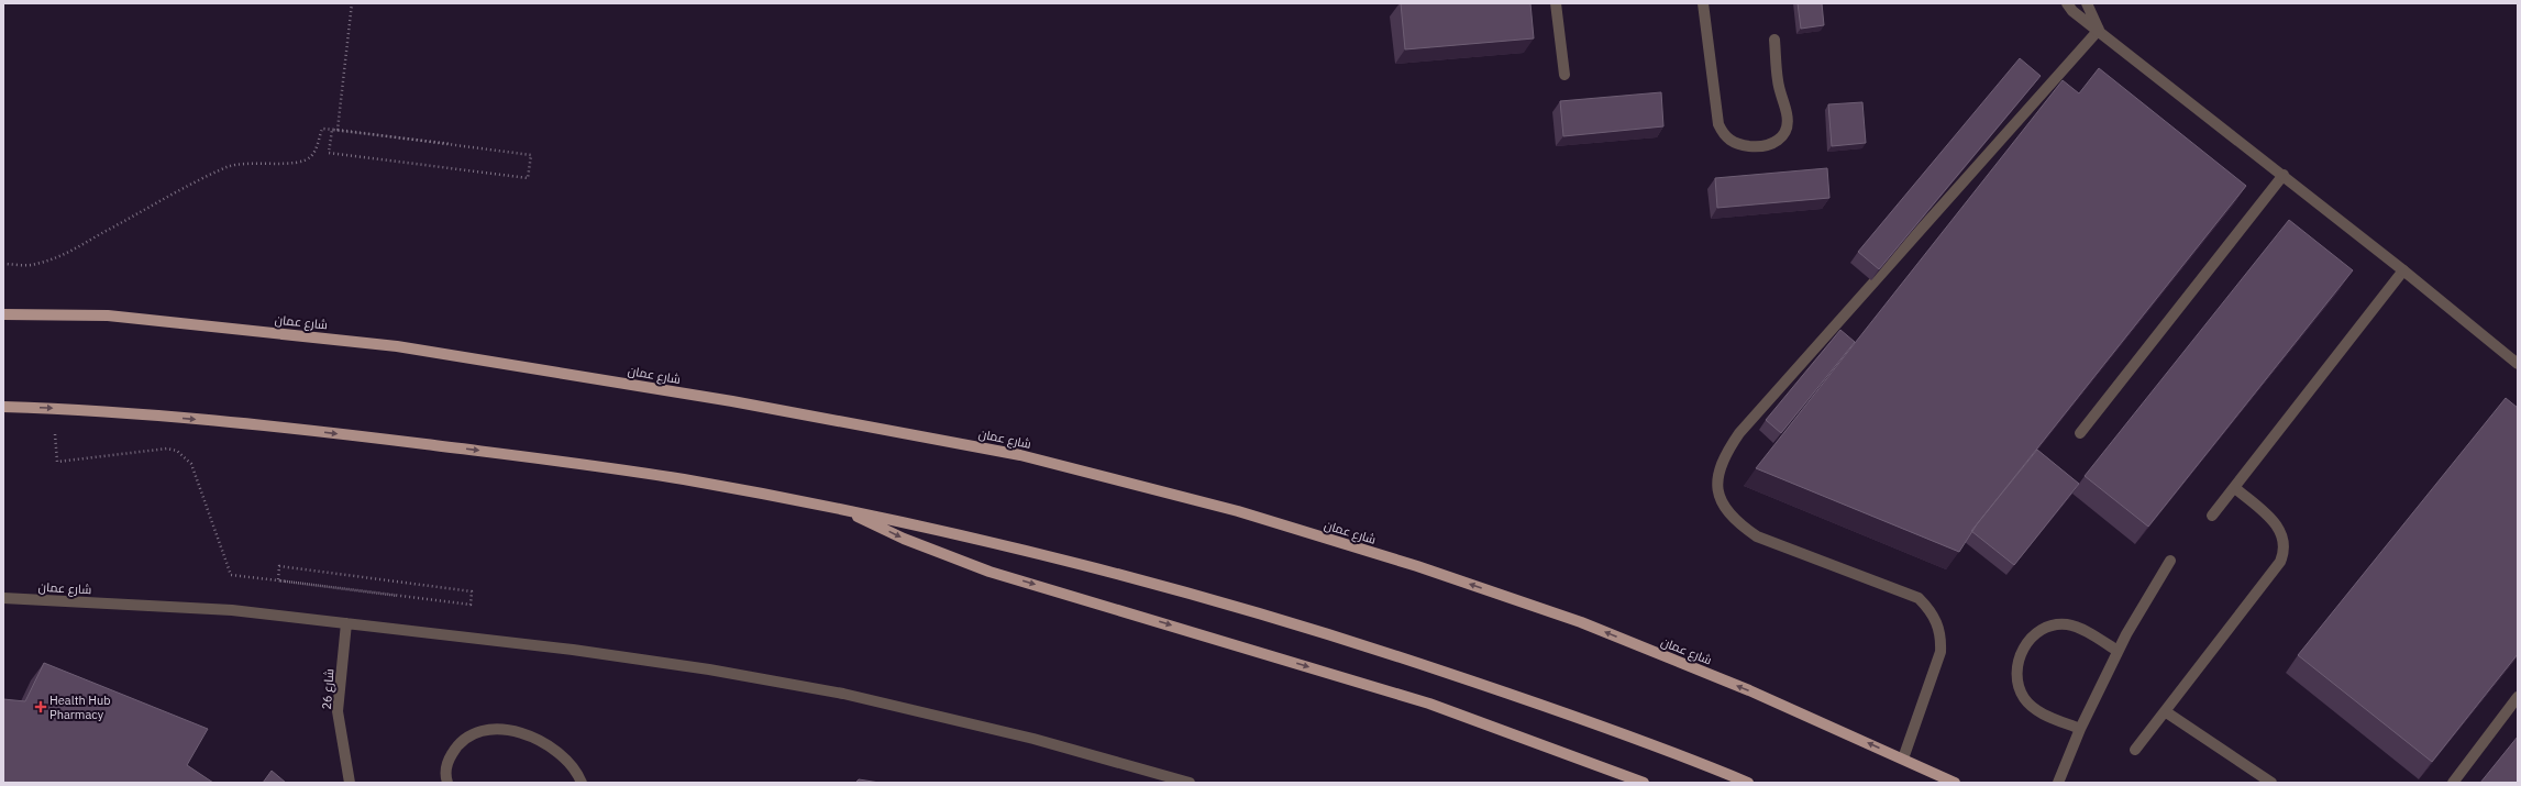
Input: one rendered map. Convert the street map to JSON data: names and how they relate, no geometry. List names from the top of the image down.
{
  "streets": {
    "main road": ["شارع عمان"],
    "street": ["شارع 26"]
  },
  "crossings": [
    ["شارع عمان", "شارع 26"]
  ],
  "places": {
    "health": ["Health Hub Pharmacy"]
  }
}
